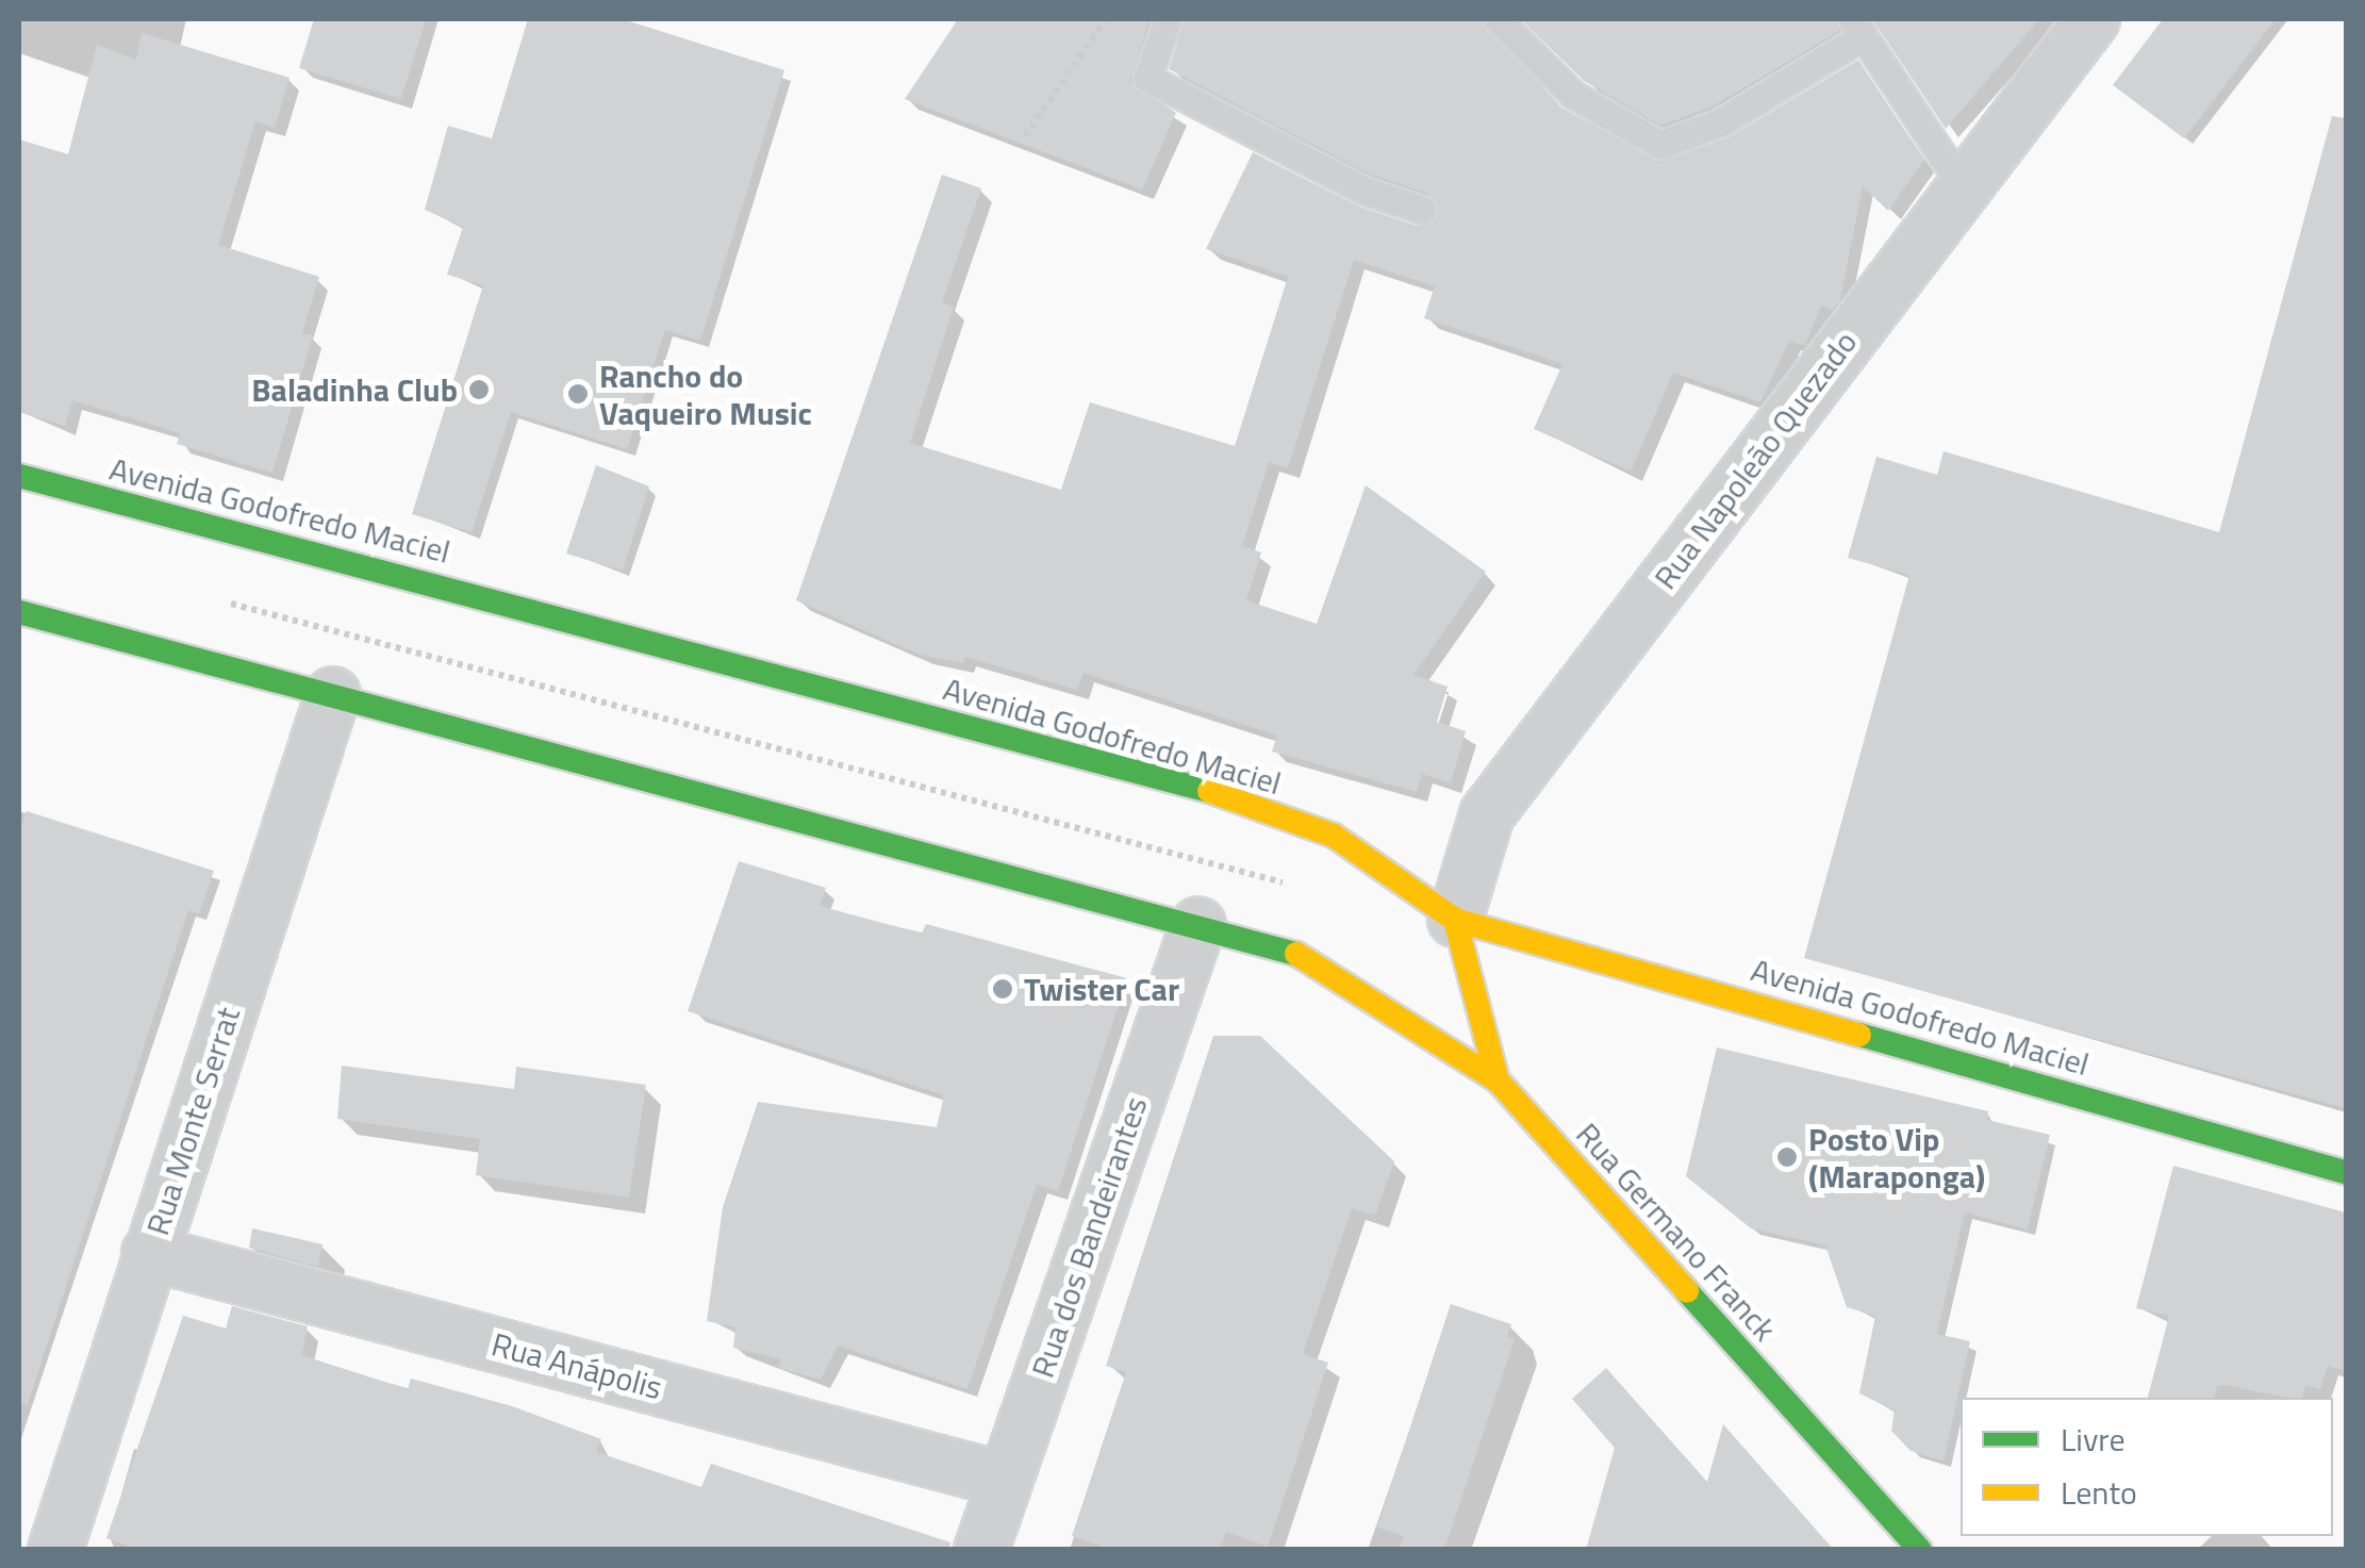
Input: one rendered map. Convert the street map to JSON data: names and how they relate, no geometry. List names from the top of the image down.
{
  "streets": {
    "main road": ["Avenida Godofredo Maciel", "Rua Germano Franck"],
    "street": [
      "Rua Napoleão Quezado",
      "Rua Monte Serrat",
      "Rua dos Bandeirantes",
      "Rua Anápolis"
    ]
  },
  "crossings": [
    ["Rua Napoleão Quezado", "Avenida Godofredo Maciel"],
    ["Rua Napoleão Quezado", "Rua Germano Franck"],
    ["Avenida Godofredo Maciel", "Rua Germano Franck"],
    ["Rua Monte Serrat", "Rua Anápolis"],
    ["Rua dos Bandeirantes", "Rua Anápolis"]
  ],
  "places": [
    "Baladinha Club",
    "Rancho do Vaqueiro Music",
    "Twister Car",
    "Posto Vip (Maraponga)"
  ],
  "legend": ["Livre", "Lento"]
}
